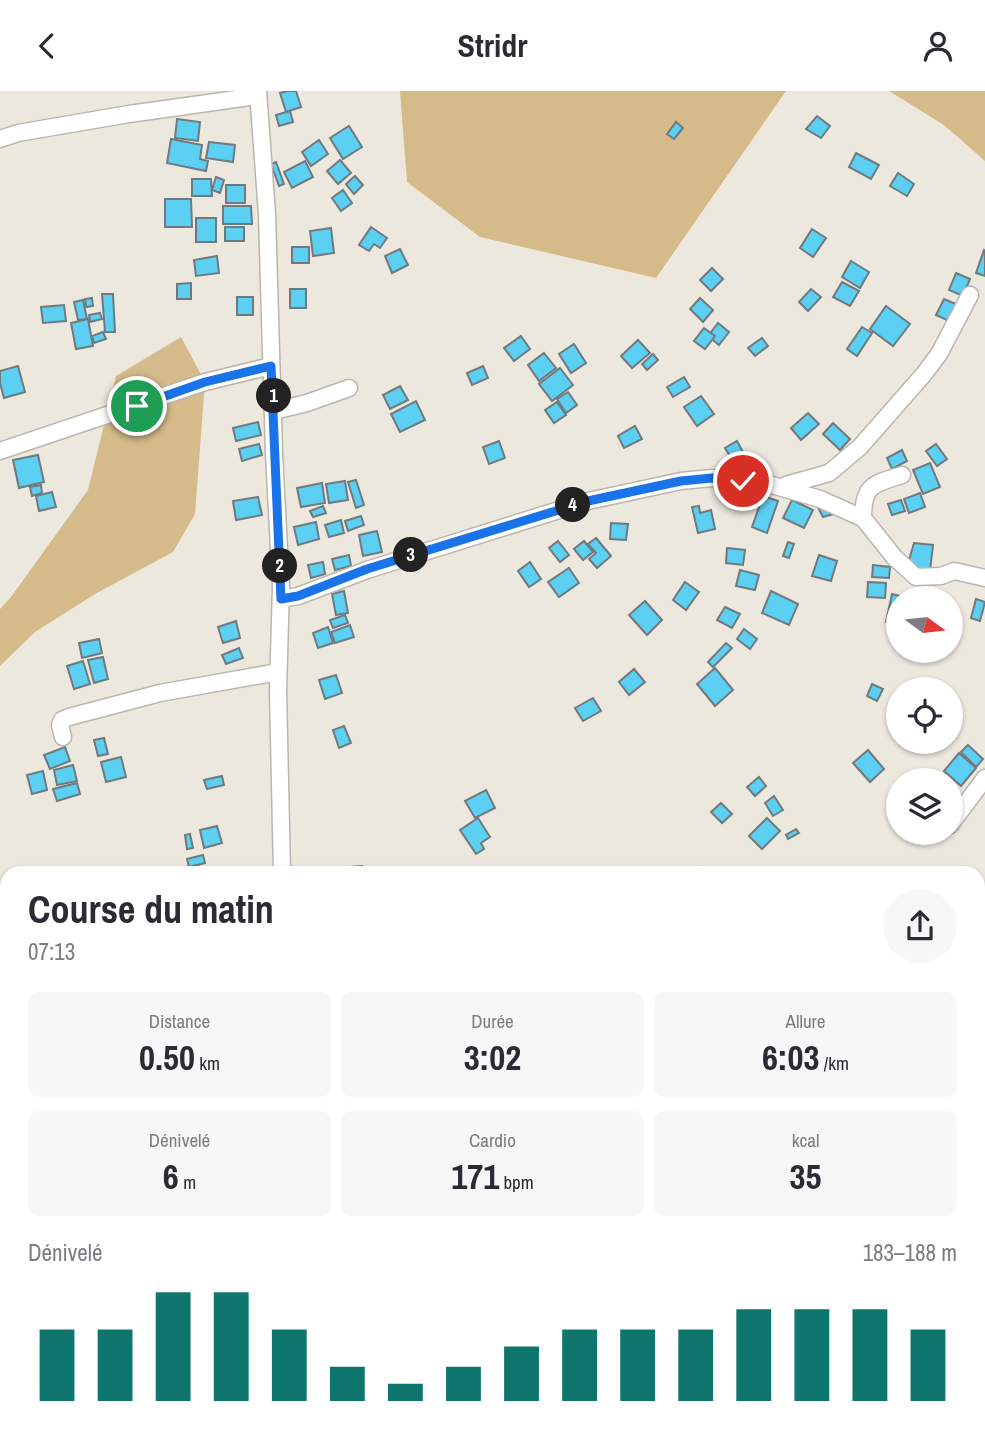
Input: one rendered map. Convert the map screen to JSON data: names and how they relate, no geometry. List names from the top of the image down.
{
  "north": "right",
  "page": {
    "header": "Stridr",
    "pins": [
      "1",
      "4",
      "3",
      "2"
    ],
    "heading": ["Course du matin", "07:13"],
    "stats": [
      ["Distance", "0.50 km"],
      ["Durée", "3:02"],
      ["Allure", "6:03 /km"],
      ["Dénivelé", "6 m"],
      ["Cardio", "171 bpm"],
      ["kcal", "35"]
    ],
    "chart": ["Dénivelé", "183–188 m"]
  }
}
